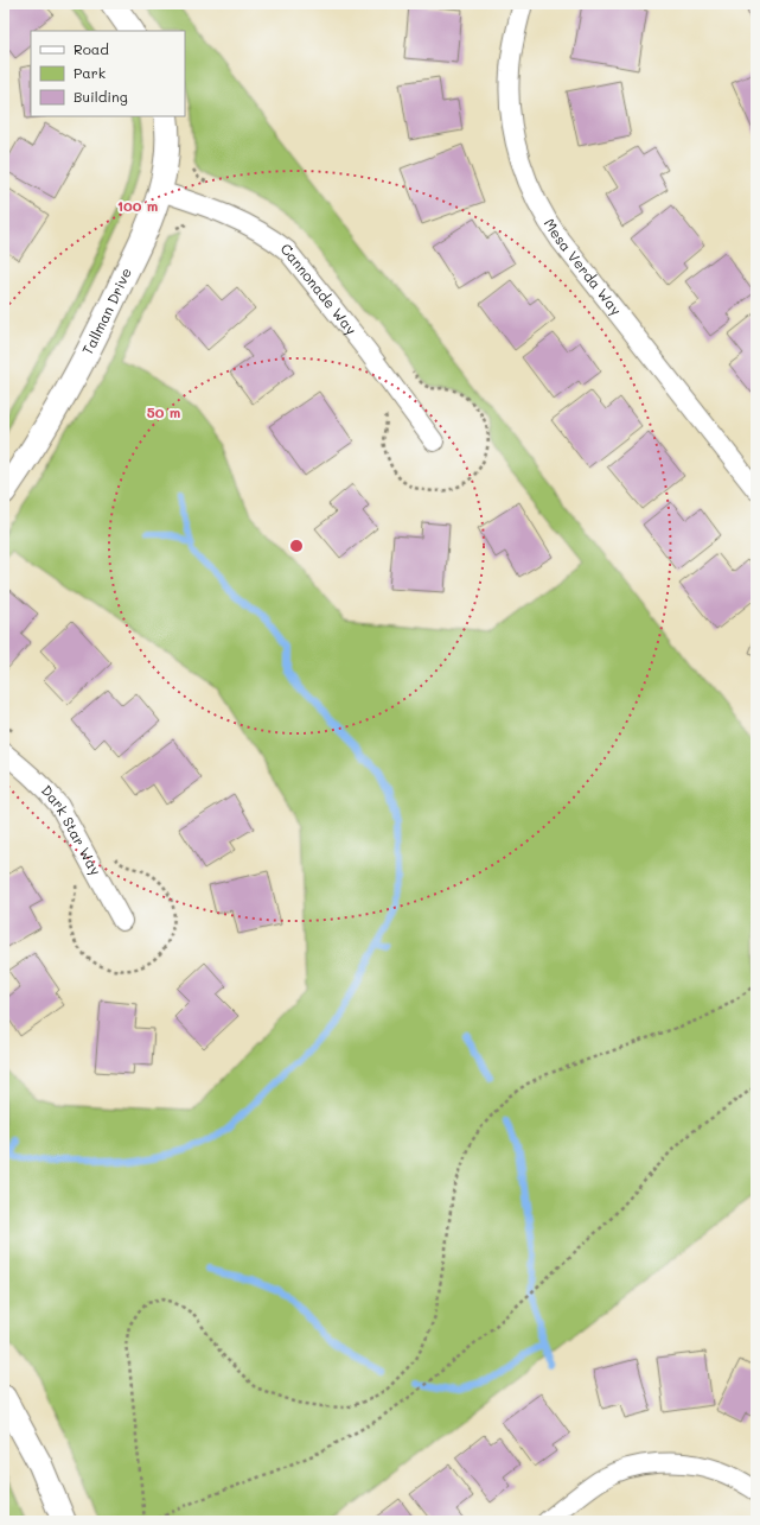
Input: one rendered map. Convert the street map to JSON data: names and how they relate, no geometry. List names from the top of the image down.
{
  "streets": {
    "street": [
      "Mesa Verda Way",
      "Cannonade Way",
      "Tallman Drive",
      "Dark Star Way"
    ]
  },
  "crossings": [
    ["Cannonade Way", "Tallman Drive"]
  ],
  "legend": ["Road", "Park", "Building"],
  "rings": ["100 m", "50 m"]
}
